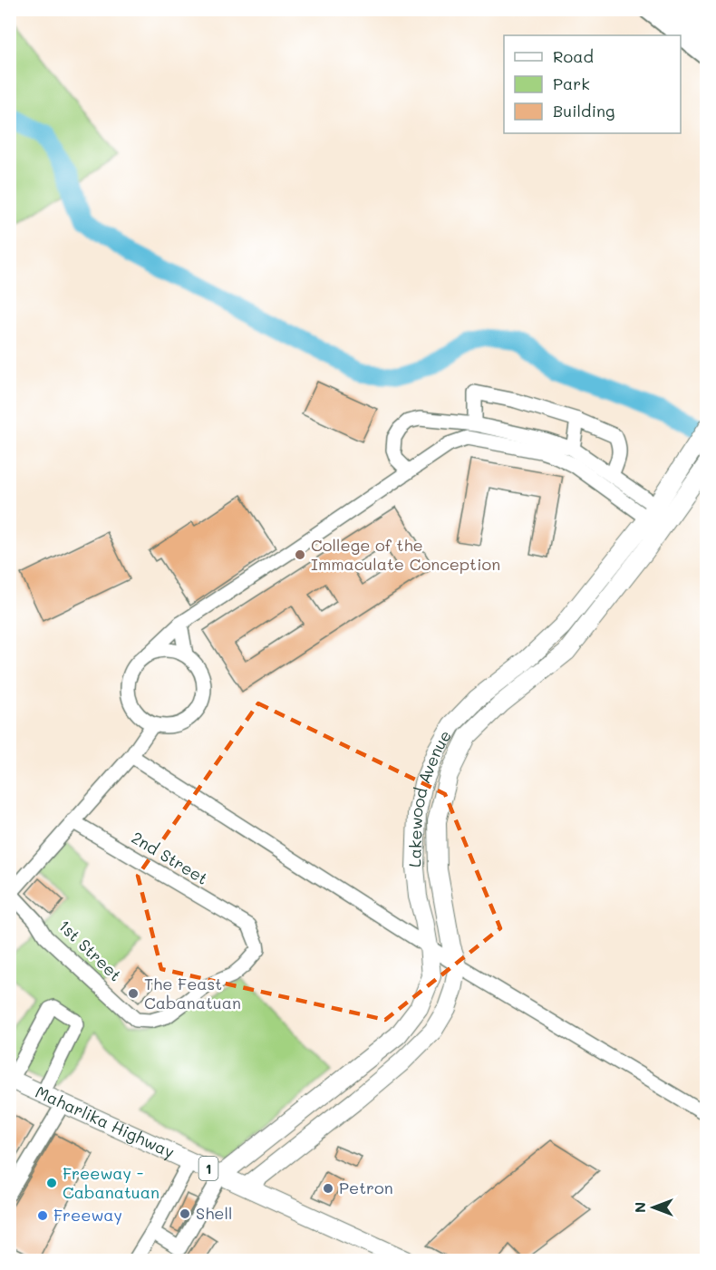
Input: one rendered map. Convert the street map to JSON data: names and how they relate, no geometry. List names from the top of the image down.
{
  "streets": {
    "main road": ["Lakewood Avenue", "Maharlika Highway", "1"],
    "street": ["2nd Street", "1st Street"]
  },
  "crossings": [
    ["Lakewood Avenue", "Maharlika Highway"],
    ["2nd Street", "1st Street"]
  ],
  "places": [
    "College of the Immaculate Conception",
    "The Feast Cabanatuan",
    "Freeway - Cabanatuan",
    "Petron",
    "Shell",
    "Freeway"
  ],
  "legend": ["Road", "Park", "Building"],
  "north": "left"
}
